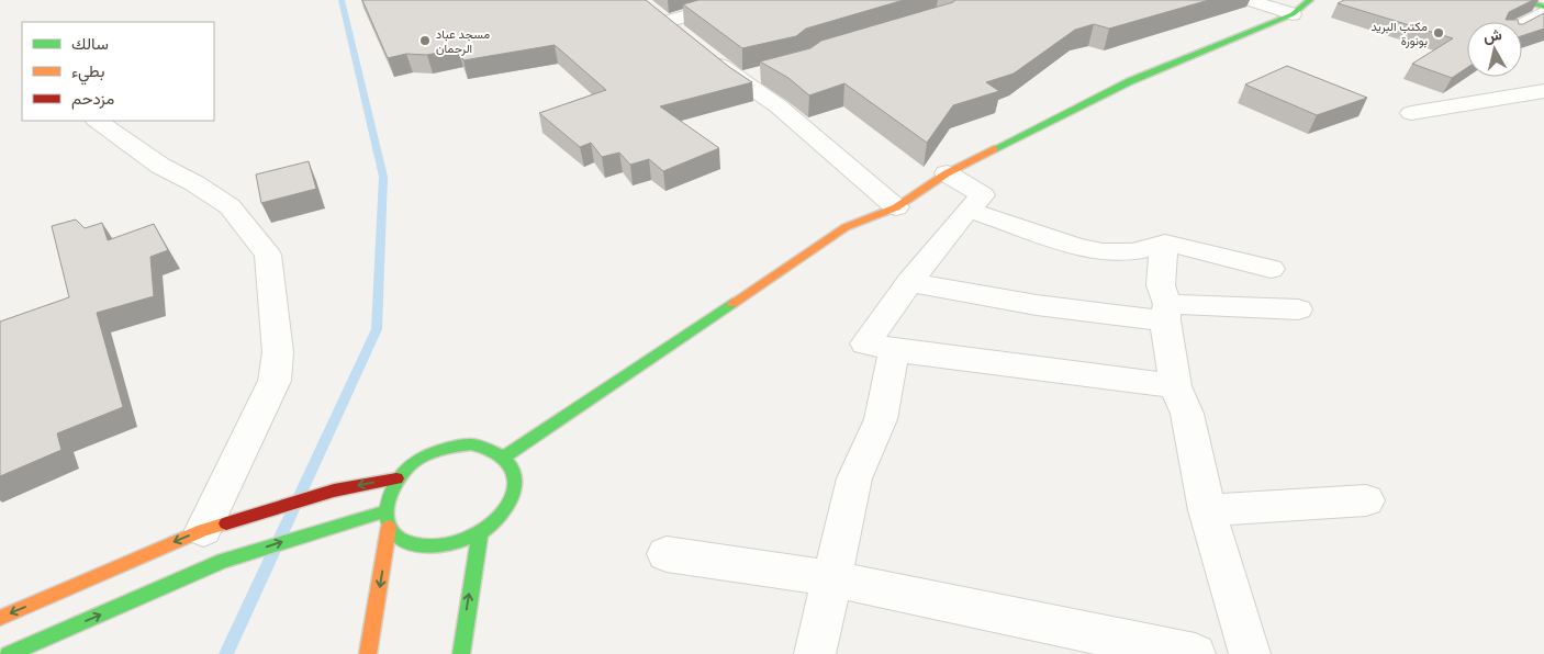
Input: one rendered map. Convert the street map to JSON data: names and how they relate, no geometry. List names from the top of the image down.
{
  "places": ["مكتب البريد بونورة", "مسجد عباد الرحمان"],
  "legend": ["سالك", "بطيء", "مزدحم"],
  "north": "top"
}
